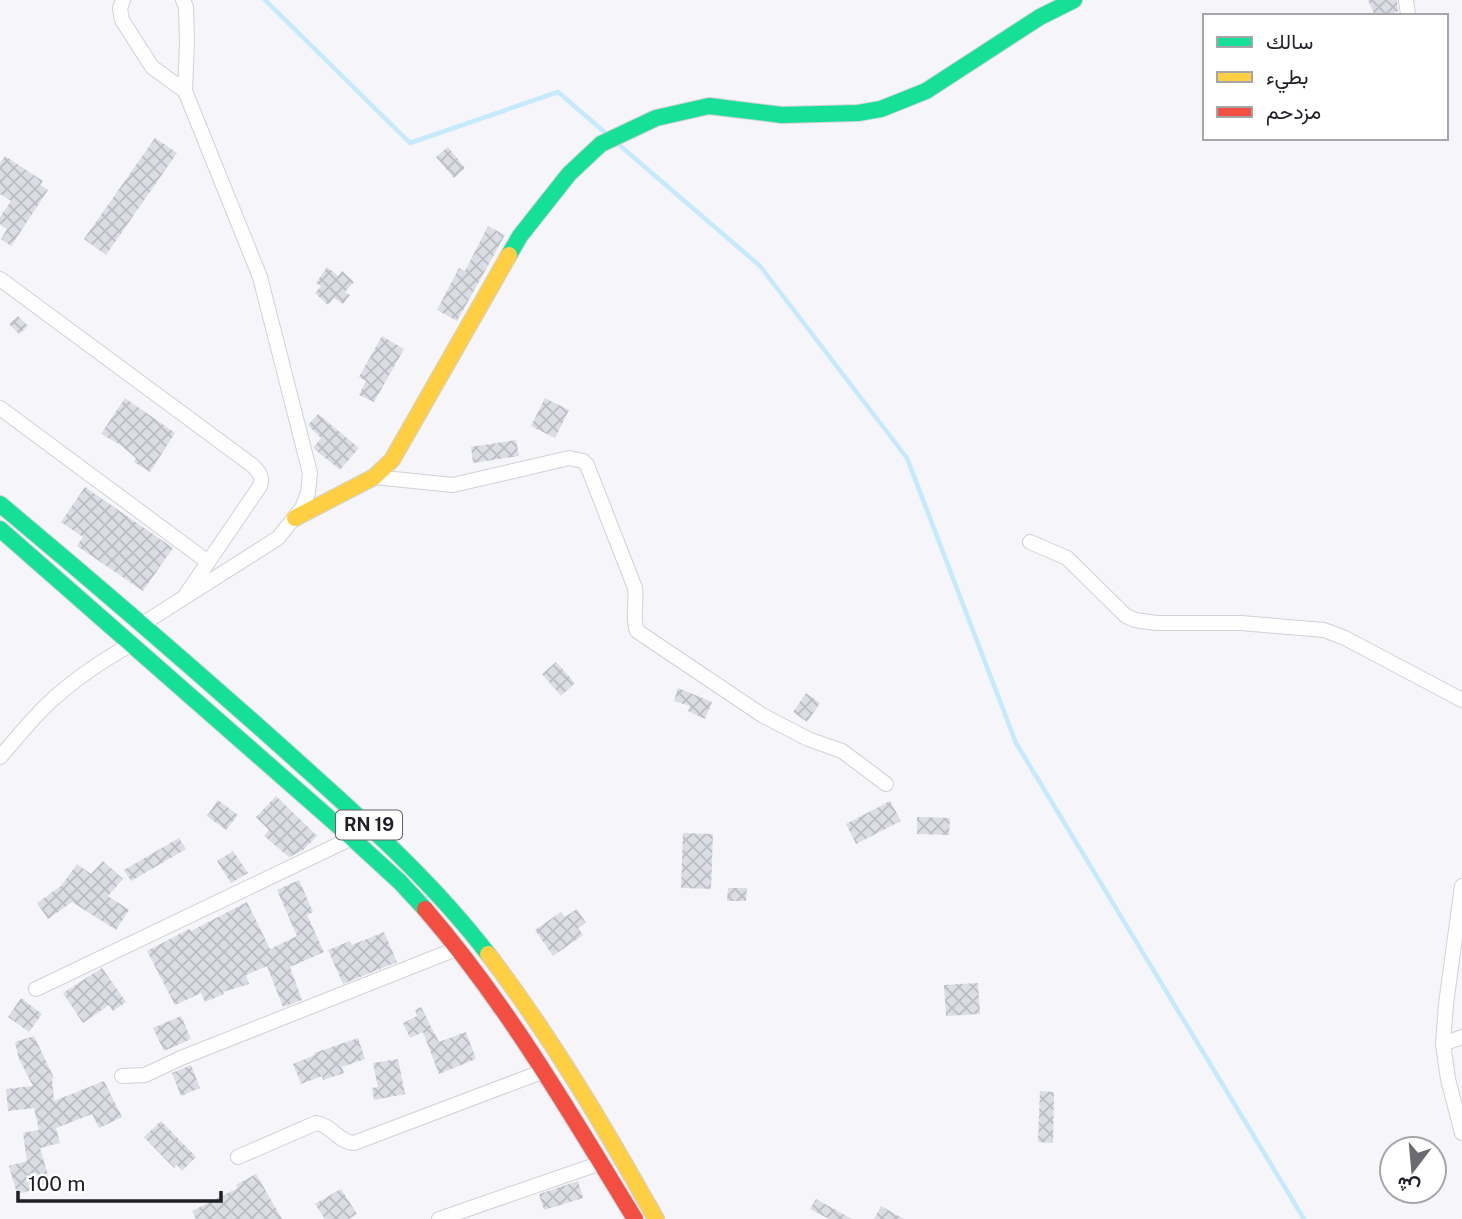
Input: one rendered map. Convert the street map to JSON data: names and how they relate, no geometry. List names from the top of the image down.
{
  "streets": {
    "main road": ["RN 19"]
  },
  "legend": ["سالك", "بطيء", "مزدحم"],
  "scale_bar": "100 m",
  "north": "bottom"
}
